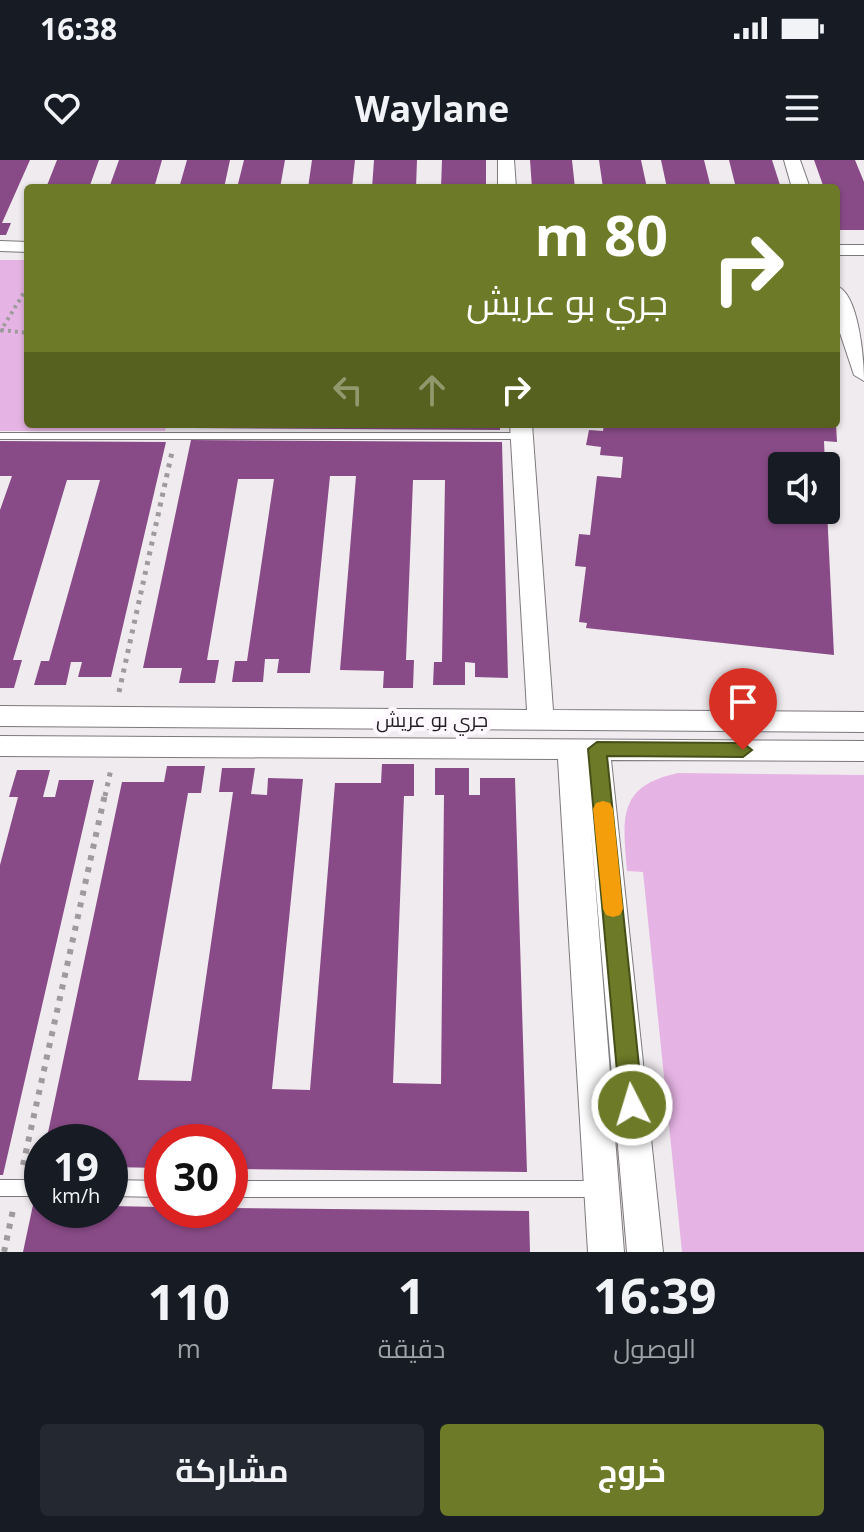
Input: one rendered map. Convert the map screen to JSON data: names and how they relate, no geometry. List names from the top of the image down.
{
  "streets": {
    "street": ["جري بو عريش"]
  },
  "page": {
    "status": "16:38",
    "header": "Waylane",
    "turn": ["80 m", "جري بو عريش"],
    "speed": "19 km/h",
    "limit": "30",
    "eta": [
      "16:39",
      "الوصول",
      "1",
      "دقيقة",
      "110",
      "m"
    ],
    "buttons": ["خروج", "مشاركة"]
  }
}
